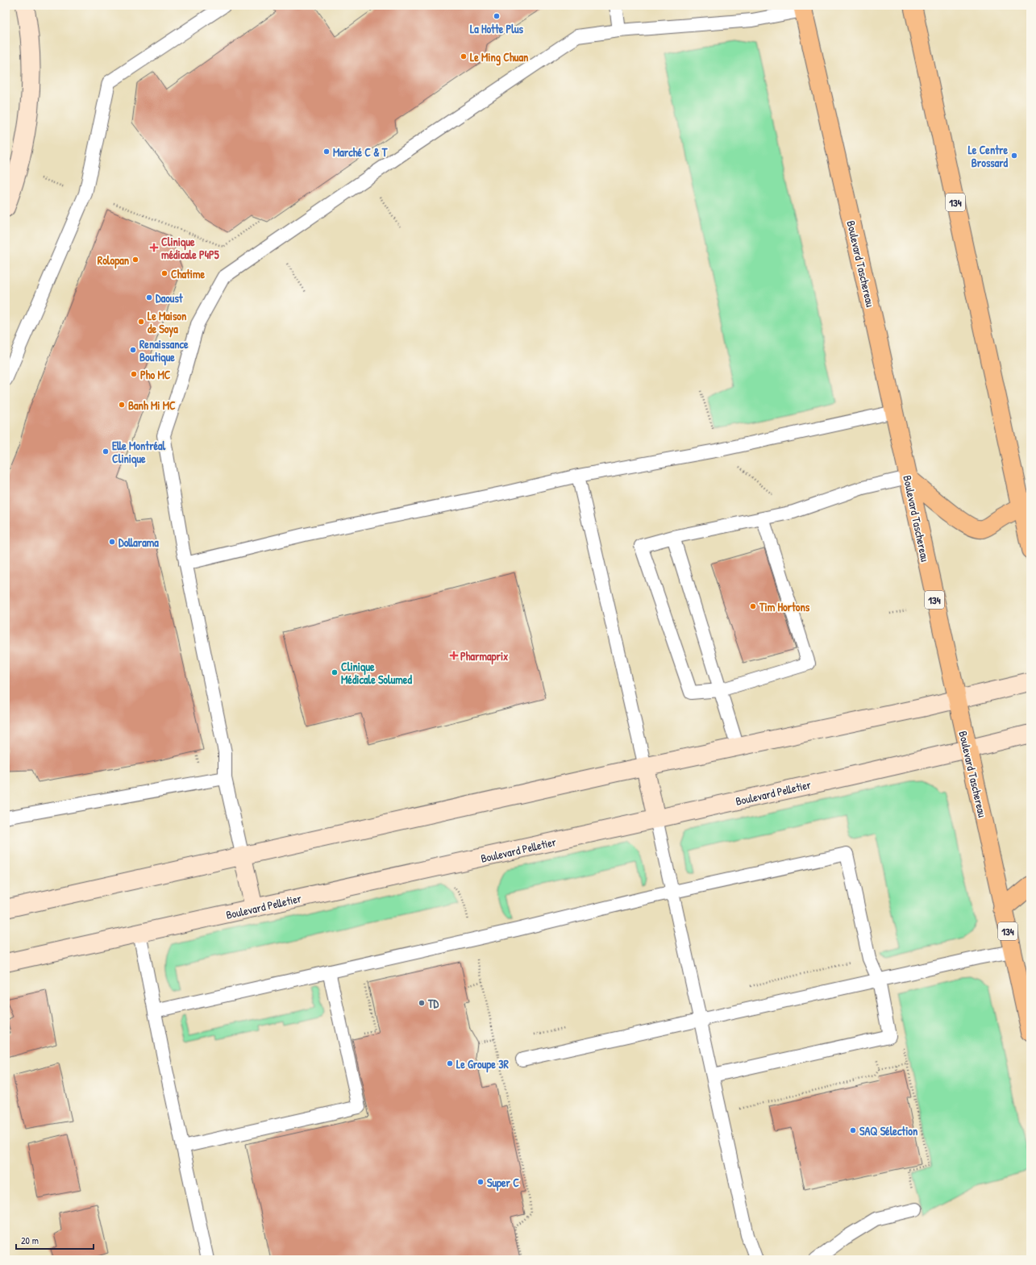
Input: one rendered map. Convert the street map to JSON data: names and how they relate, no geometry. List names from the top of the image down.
{
  "streets": {
    "main road": ["134", "Boulevard Taschereau"],
    "street": ["Boulevard Pelletier"]
  },
  "crossings": [
    ["Boulevard Taschereau", "Boulevard Pelletier"]
  ],
  "places": {
    "other": [
      "La Hotte Plus",
      "Le Ming Chuan",
      "Marché C & T",
      "Le Centre Brossard",
      "Rolopan",
      "Chatime",
      "Daoust",
      "Le Maison de Soya",
      "Renaissance Boutique",
      "Pho MC",
      "Banh Mi MC",
      "Elle Montréal Clinique",
      "Dollarama",
      "Tim Hortons",
      "Clinique Médicale Solumed",
      "TD",
      "Le Groupe 3R",
      "SAQ Sélection",
      "Super C"
    ],
    "health": ["Clinique médicale P4P5", "Pharmaprix"]
  },
  "scale_bar": "20 m"
}
